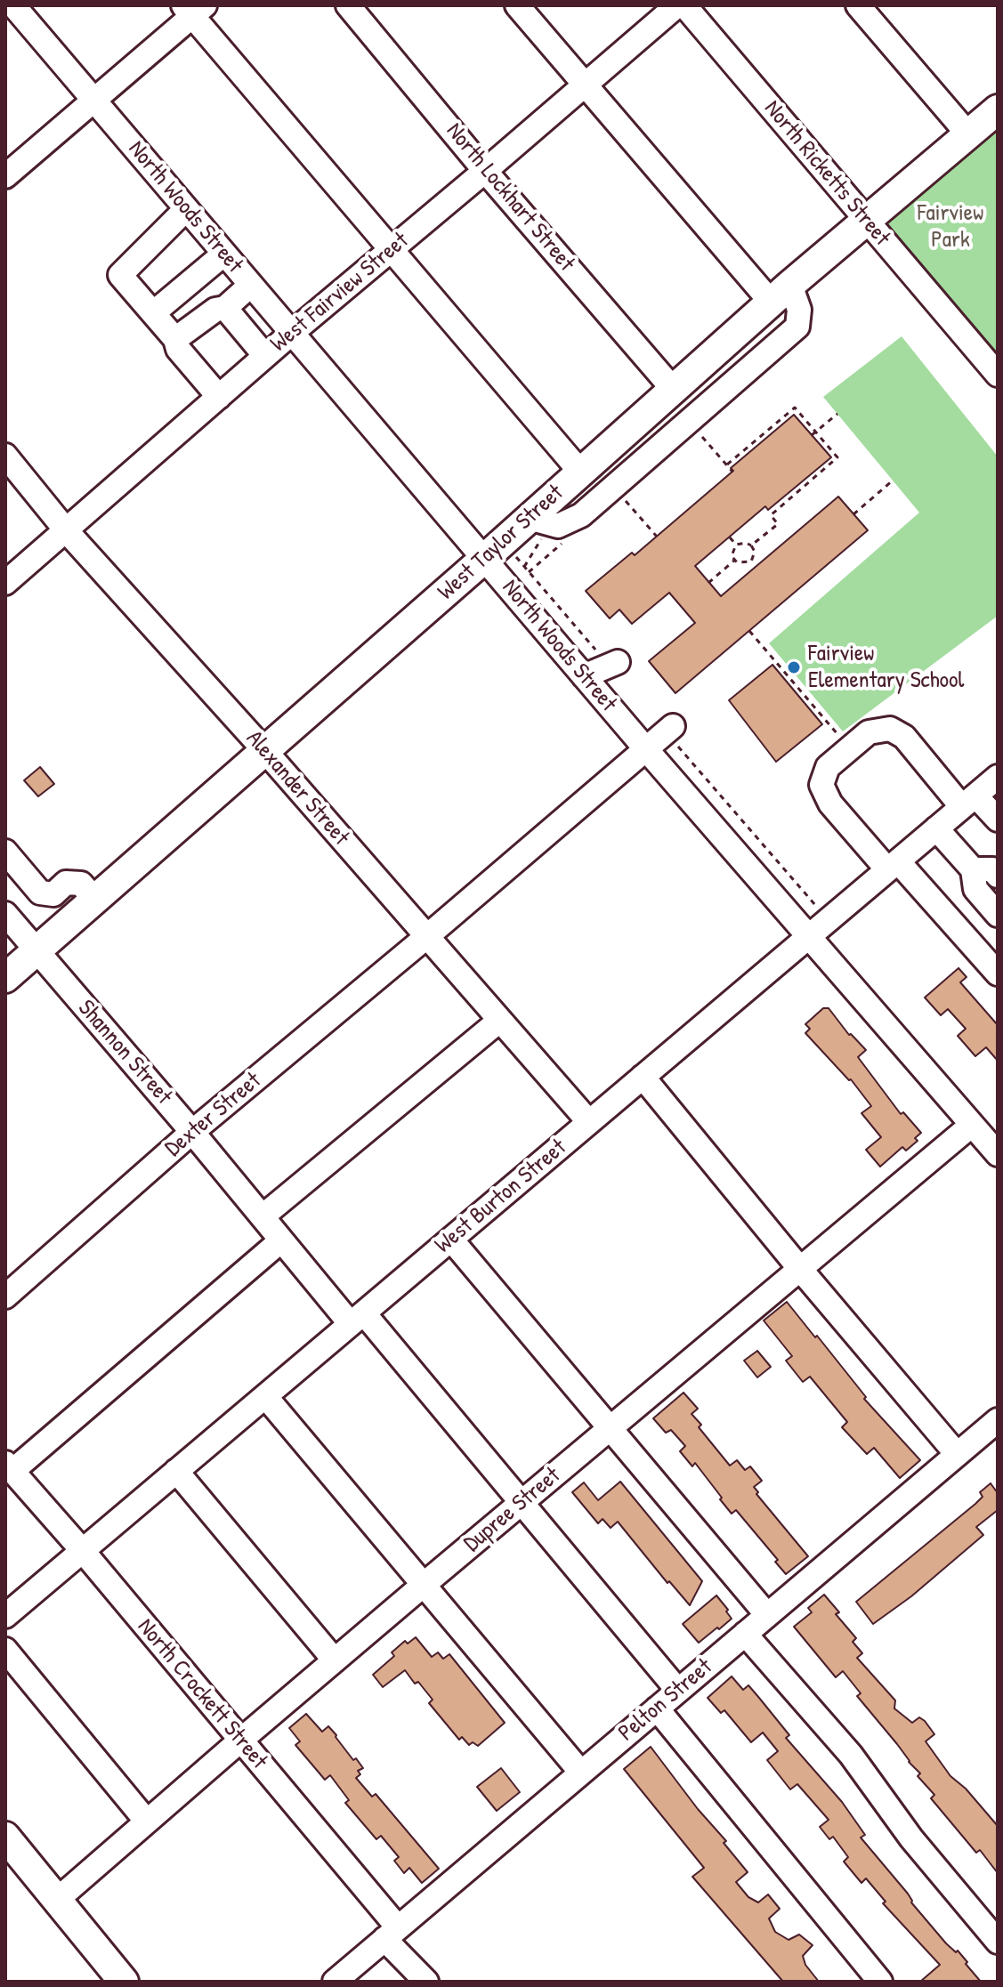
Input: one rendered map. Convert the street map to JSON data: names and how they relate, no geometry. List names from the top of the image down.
{
  "streets": {
    "main road": ["West Taylor Street"],
    "street": [
      "North Ricketts Street",
      "North Lockhart Street",
      "North Woods Street",
      "West Fairview Street",
      "Alexander Street",
      "Shannon Street",
      "Dexter Street",
      "West Burton Street",
      "Dupree Street",
      "North Crockett Street",
      "Pelton Street"
    ]
  },
  "crossings": [
    ["North Ricketts Street", "West Taylor Street"],
    ["North Lockhart Street", "West Fairview Street"],
    ["North Lockhart Street", "West Taylor Street"],
    ["North Woods Street", "West Fairview Street"],
    ["North Woods Street", "West Taylor Street"],
    ["North Woods Street", "Dexter Street"],
    ["North Woods Street", "West Burton Street"],
    ["North Woods Street", "Dupree Street"],
    ["West Fairview Street", "Alexander Street"],
    ["West Taylor Street", "Alexander Street"],
    ["West Taylor Street", "Shannon Street"],
    ["Alexander Street", "Dexter Street"],
    ["Alexander Street", "West Burton Street"],
    ["Shannon Street", "Dexter Street"],
    ["Shannon Street", "West Burton Street"],
    ["Shannon Street", "Dupree Street"],
    ["Shannon Street", "Pelton Street"],
    ["West Burton Street", "North Crockett Street"],
    ["Dupree Street", "North Crockett Street"],
    ["North Crockett Street", "Pelton Street"]
  ],
  "parks": ["Fairview Park"],
  "places": ["Fairview Elementary School"]
}
